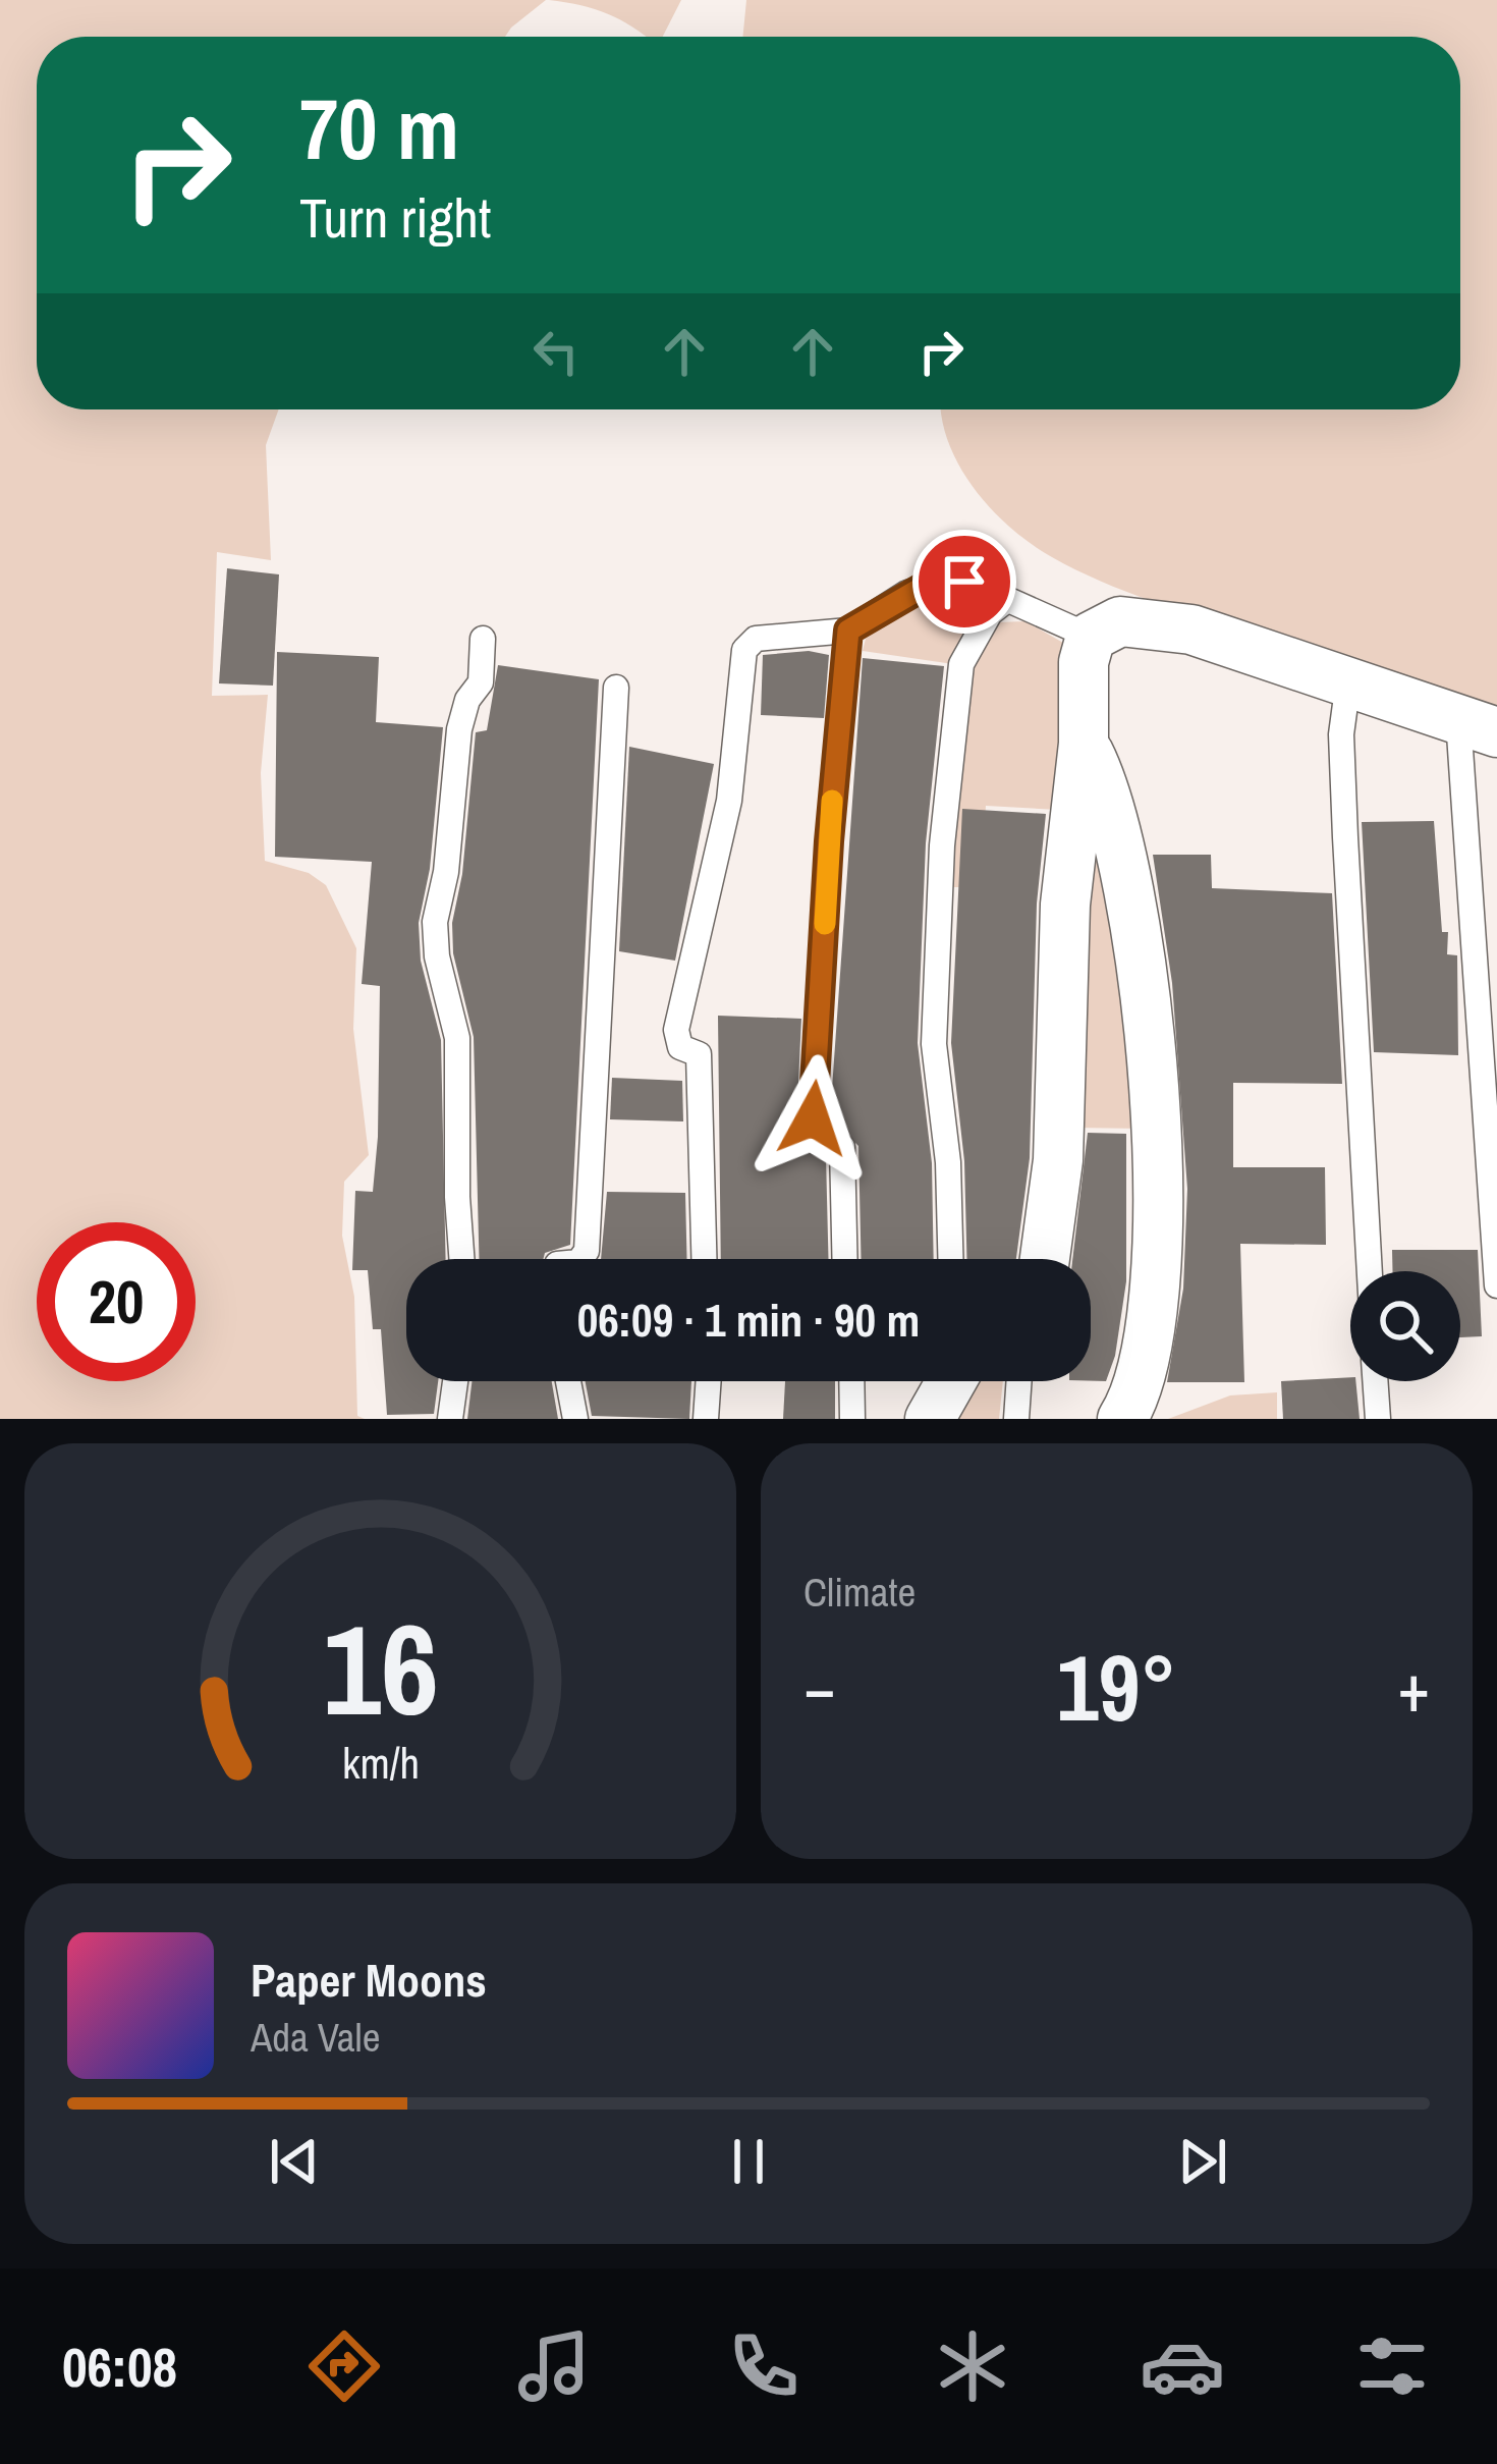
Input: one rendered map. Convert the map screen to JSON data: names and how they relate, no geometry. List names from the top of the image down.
{
  "page": {
    "turn": ["70 m", "Turn right"],
    "limit": "20",
    "trip": "06:09 · 1 min · 90 m",
    "tile": "Climate",
    "heat": ["−", "19°", "+"],
    "song": ["Paper Moons", "Ada Vale"],
    "tabs": "06:08",
    "gauge": ["16", "km/h"]
  }
}
